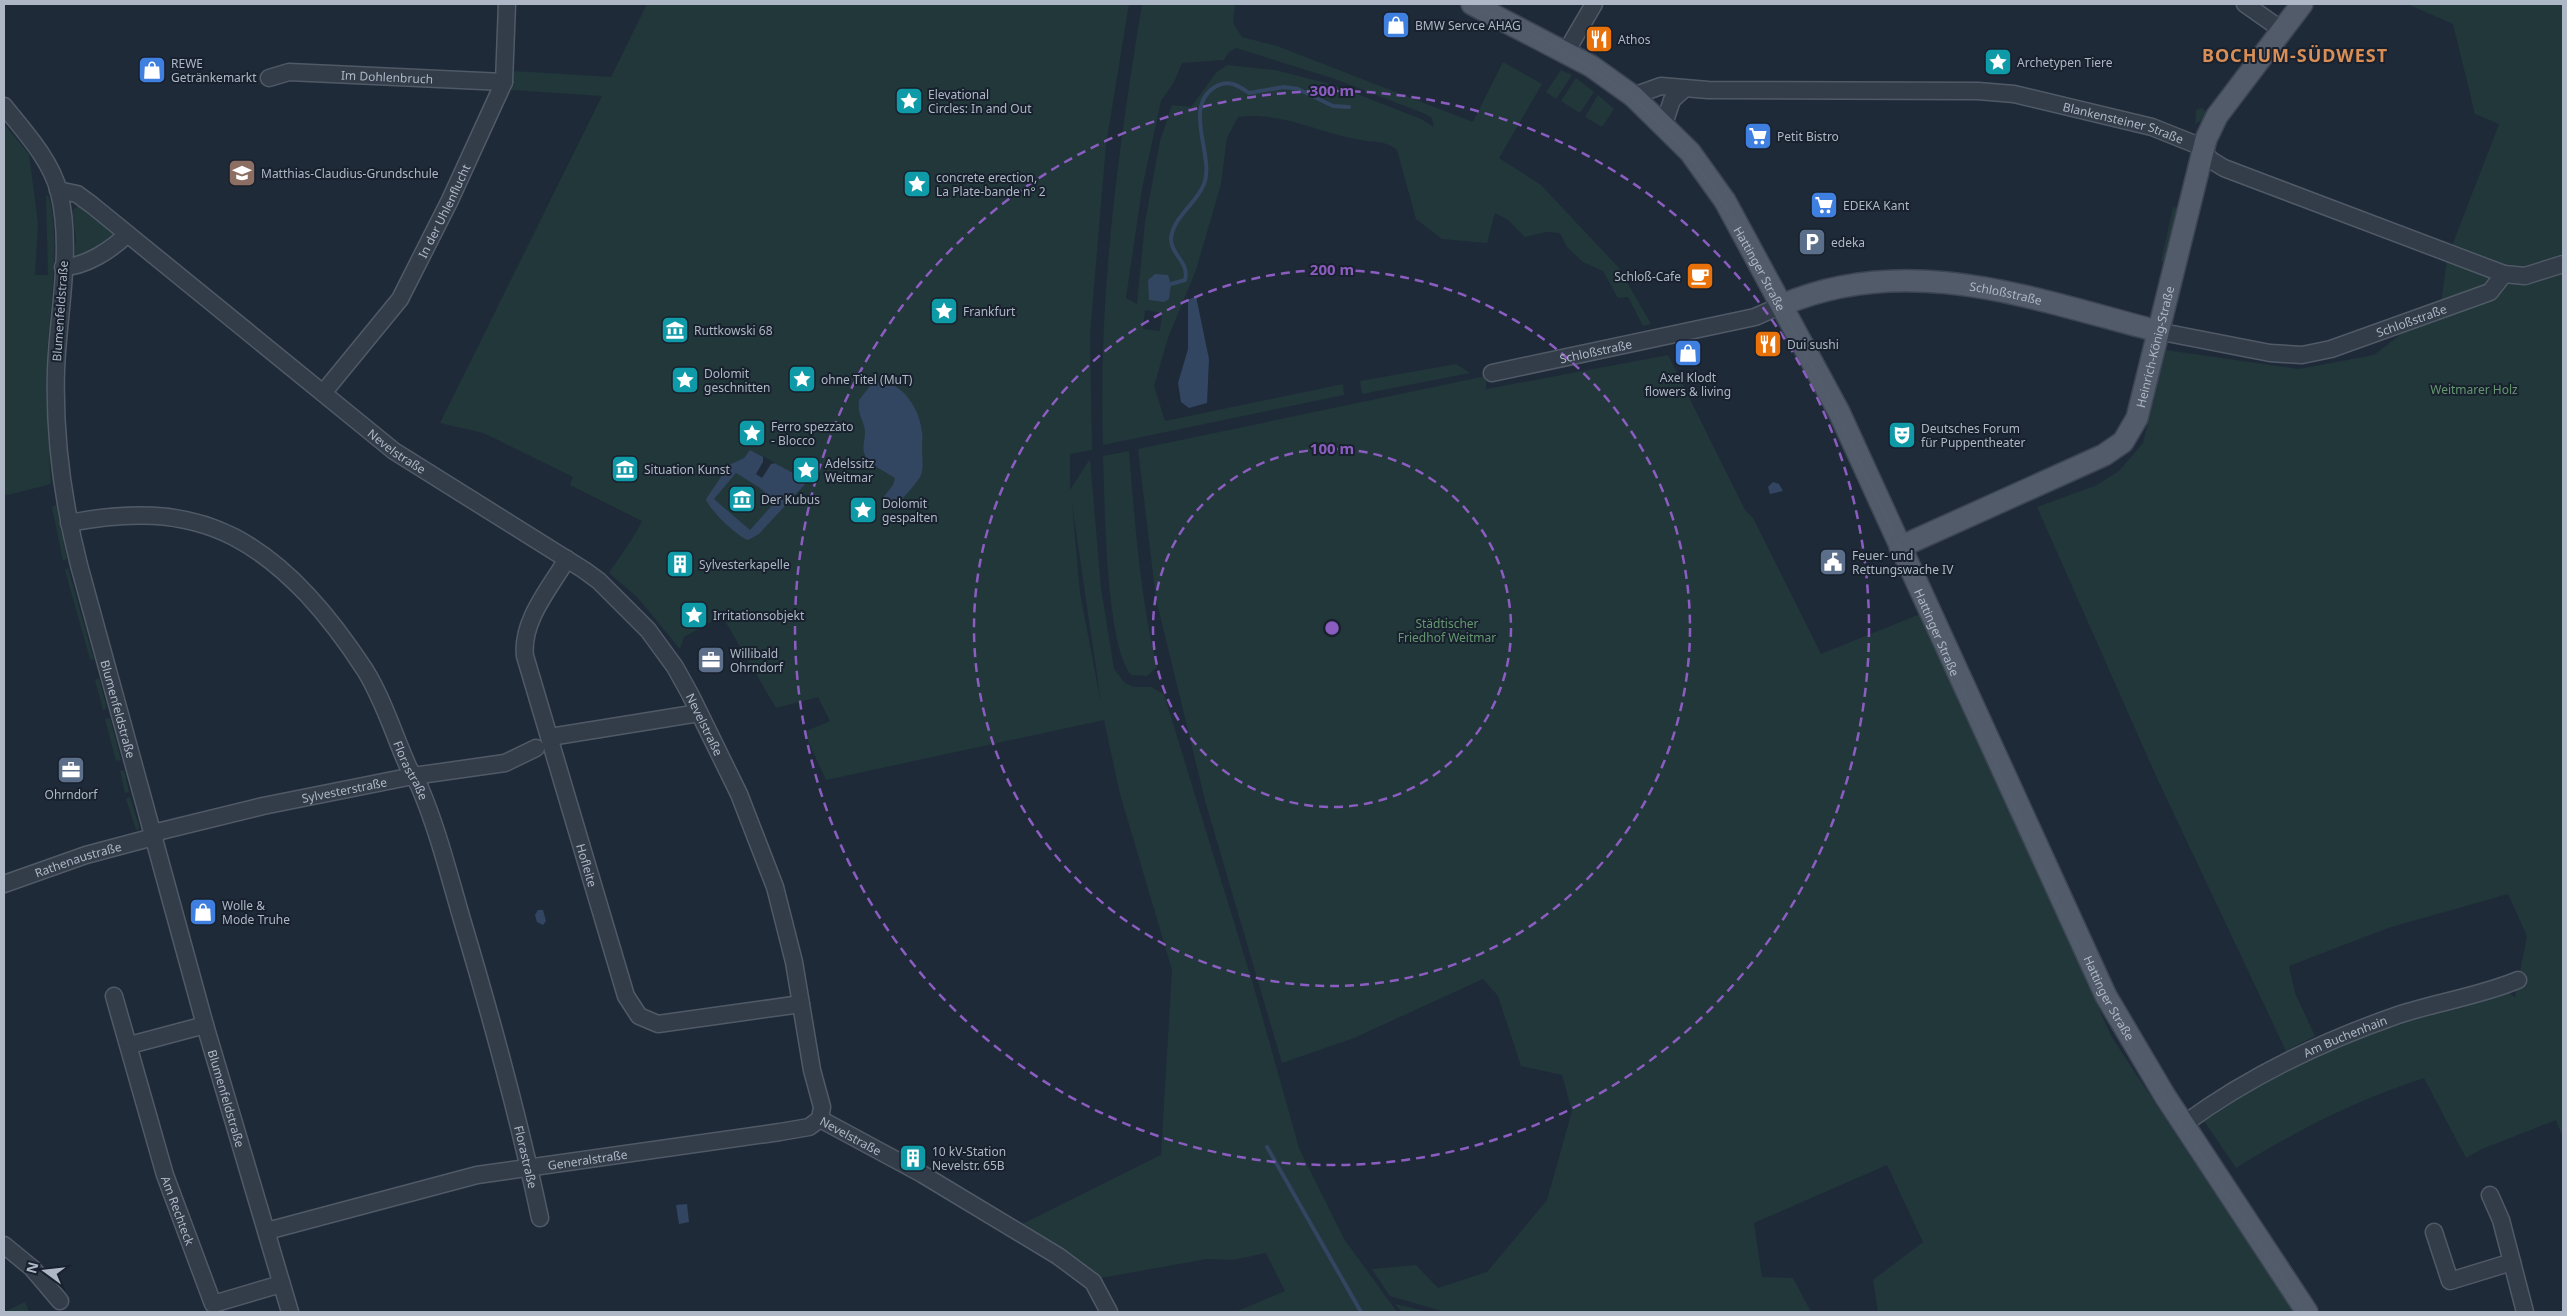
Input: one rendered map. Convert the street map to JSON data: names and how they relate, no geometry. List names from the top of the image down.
{
  "streets": {
    "main road": ["Hattinger Straße", "Schloßstraße", "Heinrich-König-Straße"],
    "street": [
      "Im Dohlenbruch",
      "Blankensteiner Straße",
      "In der Uhlenflucht",
      "Blumenfeldstraße",
      "Nevelstraße",
      "Florastraße",
      "Sylvesterstraße",
      "Rathenaustraße",
      "Hofleite",
      "Am Buchenhain",
      "Generalstraße",
      "Am Rechteck"
    ]
  },
  "crossings": [
    ["Im Dohlenbruch", "In der Uhlenflucht"],
    ["Blankensteiner Straße", "Hattinger Straße"],
    ["Blankensteiner Straße", "Schloßstraße"],
    ["Blankensteiner Straße", "Heinrich-König-Straße"],
    ["In der Uhlenflucht", "Nevelstraße"],
    ["Hattinger Straße", "Schloßstraße"],
    ["Hattinger Straße", "Heinrich-König-Straße"],
    ["Hattinger Straße", "Am Buchenhain"],
    ["Schloßstraße", "Heinrich-König-Straße"],
    ["Blumenfeldstraße", "Nevelstraße"],
    ["Blumenfeldstraße", "Florastraße"],
    ["Blumenfeldstraße", "Sylvesterstraße"],
    ["Blumenfeldstraße", "Rathenaustraße"],
    ["Blumenfeldstraße", "Generalstraße"],
    ["Blumenfeldstraße", "Am Rechteck"],
    ["Nevelstraße", "Hofleite"],
    ["Nevelstraße", "Generalstraße"],
    ["Florastraße", "Sylvesterstraße"],
    ["Florastraße", "Generalstraße"],
    ["Sylvesterstraße", "Rathenaustraße"]
  ],
  "districts": ["BOCHUM-SÜDWEST"],
  "parks": ["Weitmarer Holz", "Städtischer Friedhof Weitmar"],
  "places": {
    "shop": [
      "BMW Servce AHAG",
      "REWE Getränkemarkt",
      "Axel Klodt flowers & living",
      "Wolle & Mode Truhe"
    ],
    "restaurant": ["Athos", "Dui sushi"],
    "place": [
      "Archetypen Tiere",
      "Elevational Circles: In and Out",
      "concrete erection, La Plate-bande n° 2",
      "Frankfurt",
      "ohne Titel (MuT)",
      "Dolomit geschnitten",
      "Ferro spezzato - Blocco",
      "Adelssitz Weitmar",
      "Dolomit gespalten",
      "Irritationsobjekt"
    ],
    "supermarket": ["Petit Bistro", "EDEKA Kant"],
    "school or university": ["Matthias-Claudius-Grundschule"],
    "parking": ["edeka"],
    "cafe": ["Schloß-Cafe"],
    "museum": ["Ruttkowski 68", "Situation Kunst", "Der Kubus"],
    "theatre": ["Deutsches Forum für Puppentheater"],
    "public building": ["Feuer- und Rettungswache IV"],
    "building": ["Sylvesterkapelle", "10 kV-Station Nevelstr. 65B"],
    "office": ["Willibald Ohrndorf", "Ohrndorf"]
  },
  "north": "left",
  "rings": ["300 m", "200 m", "100 m"]
}
